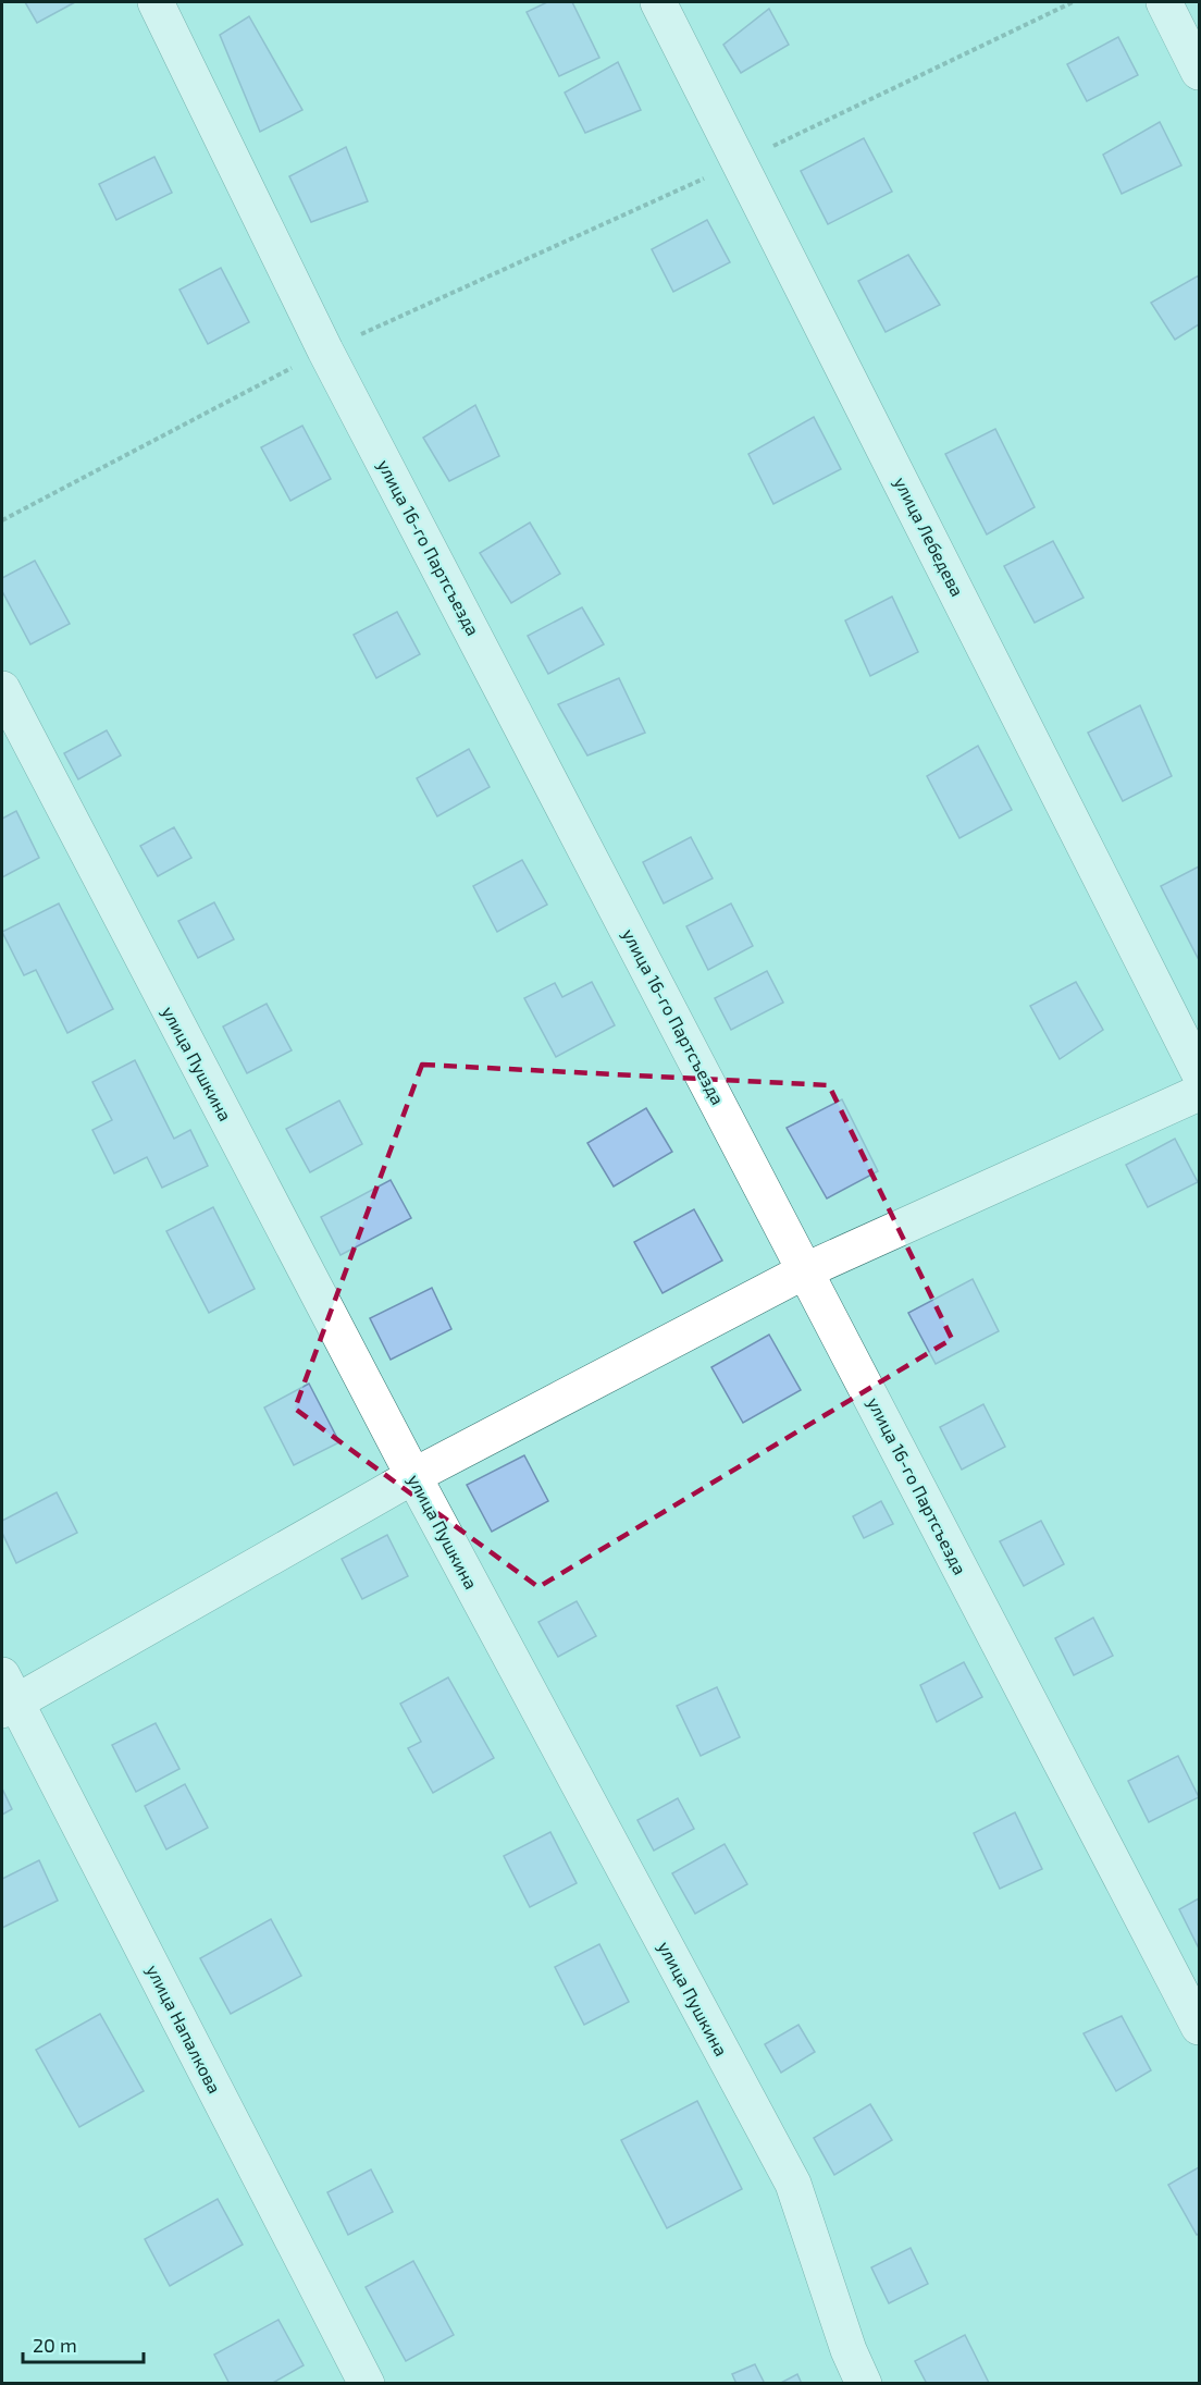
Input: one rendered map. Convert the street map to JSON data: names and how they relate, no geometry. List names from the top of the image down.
{
  "streets": {
    "street": [
      "улица Лебедева",
      "улица 16-го Партсъезда",
      "улица Пушкина",
      "улица Напалкова"
    ]
  },
  "scale_bar": "20 m"
}
